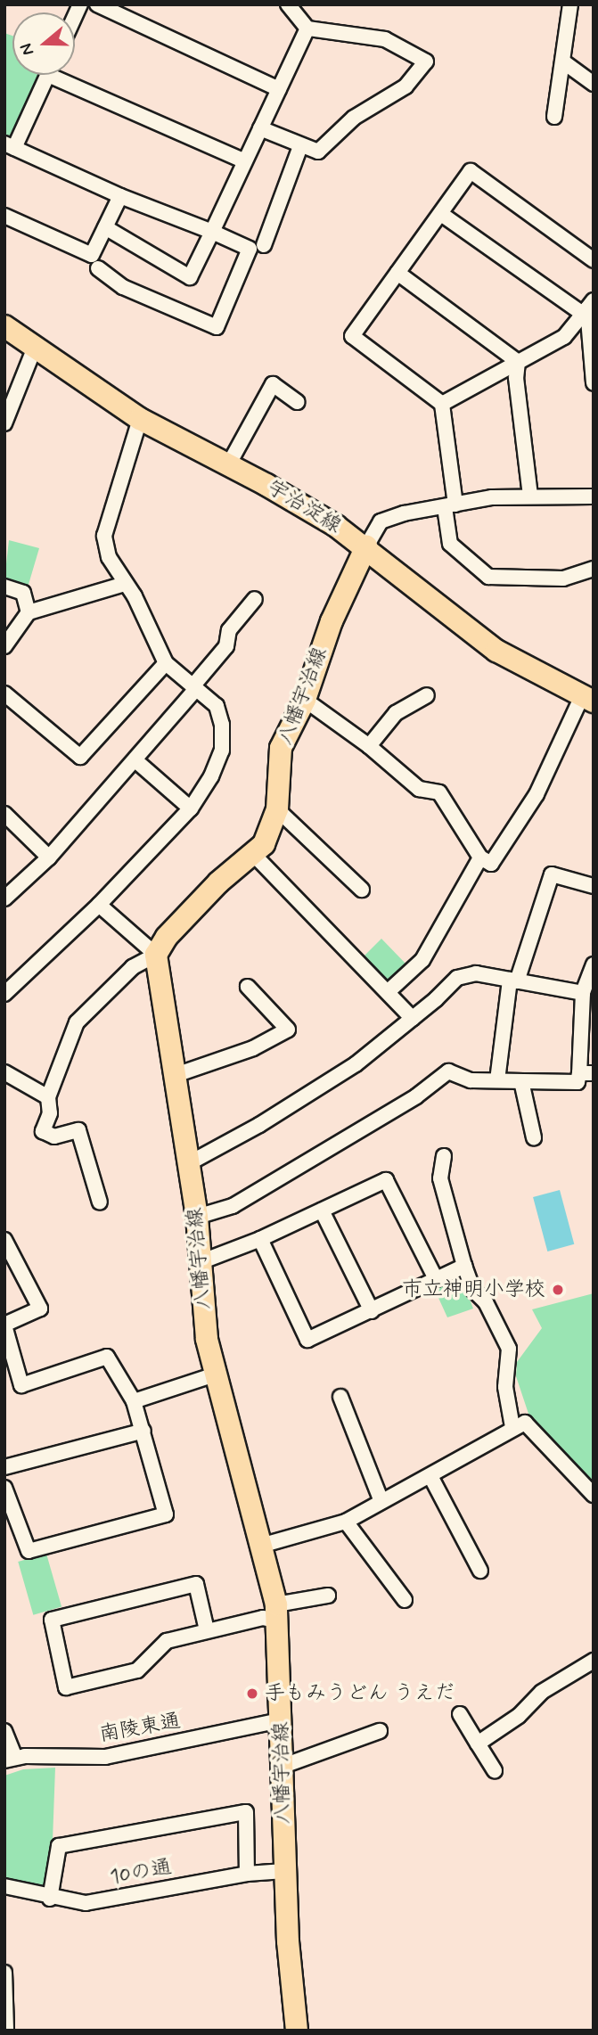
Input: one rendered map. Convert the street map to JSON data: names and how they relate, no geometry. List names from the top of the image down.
{
  "streets": {
    "main road": ["宇治淀線", "八幡宇治線"],
    "street": ["南陵東通", "10の通"]
  },
  "crossings": [
    ["宇治淀線", "八幡宇治線"],
    ["八幡宇治線", "南陵東通"],
    ["八幡宇治線", "10の通"]
  ],
  "places": ["市立神明小学校", "手もみうどん うえだ"],
  "north": "left"
}
